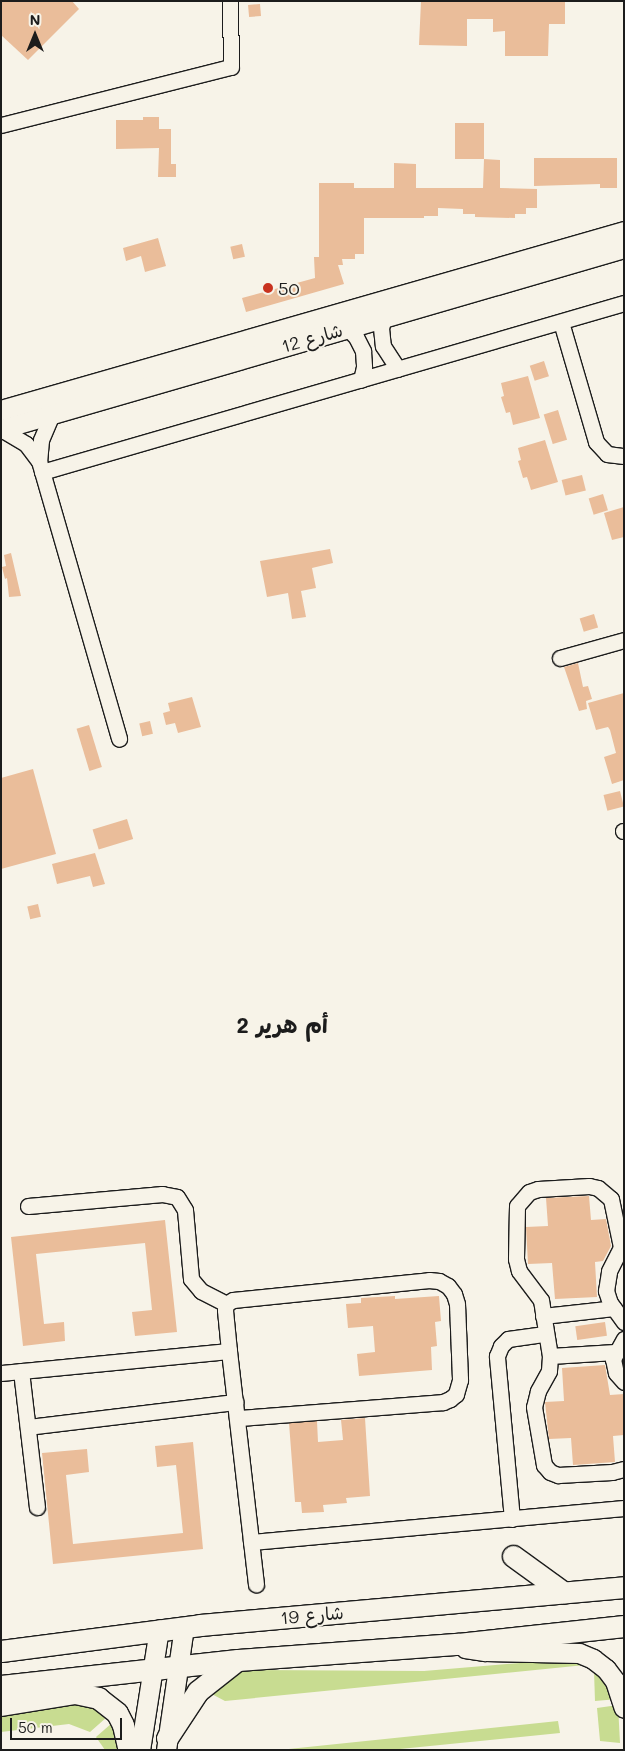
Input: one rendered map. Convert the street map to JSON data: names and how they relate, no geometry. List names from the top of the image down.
{
  "streets": {
    "main road": ["شارع 19"],
    "street": ["شارع 12"]
  },
  "districts": ["أم هرير 2"],
  "places": ["50"],
  "scale_bar": "50 m",
  "north": "top"
}
